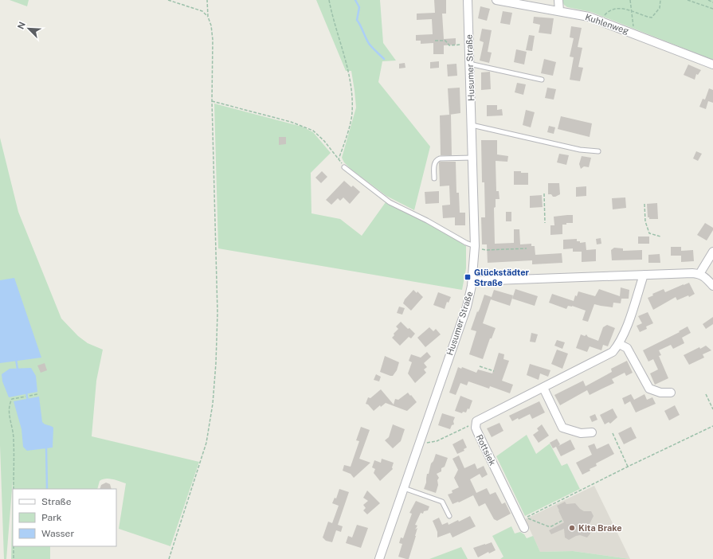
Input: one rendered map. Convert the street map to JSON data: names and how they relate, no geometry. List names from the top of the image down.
{
  "streets": {
    "street": ["Kuhlenweg", "Husumer Straße", "Rottsiek"]
  },
  "places": {
    "transit": ["Glückstädter Straße"],
    "other": ["Kita Brake"]
  },
  "legend": ["Straße", "Park", "Wasser"],
  "north": "top left"
}
